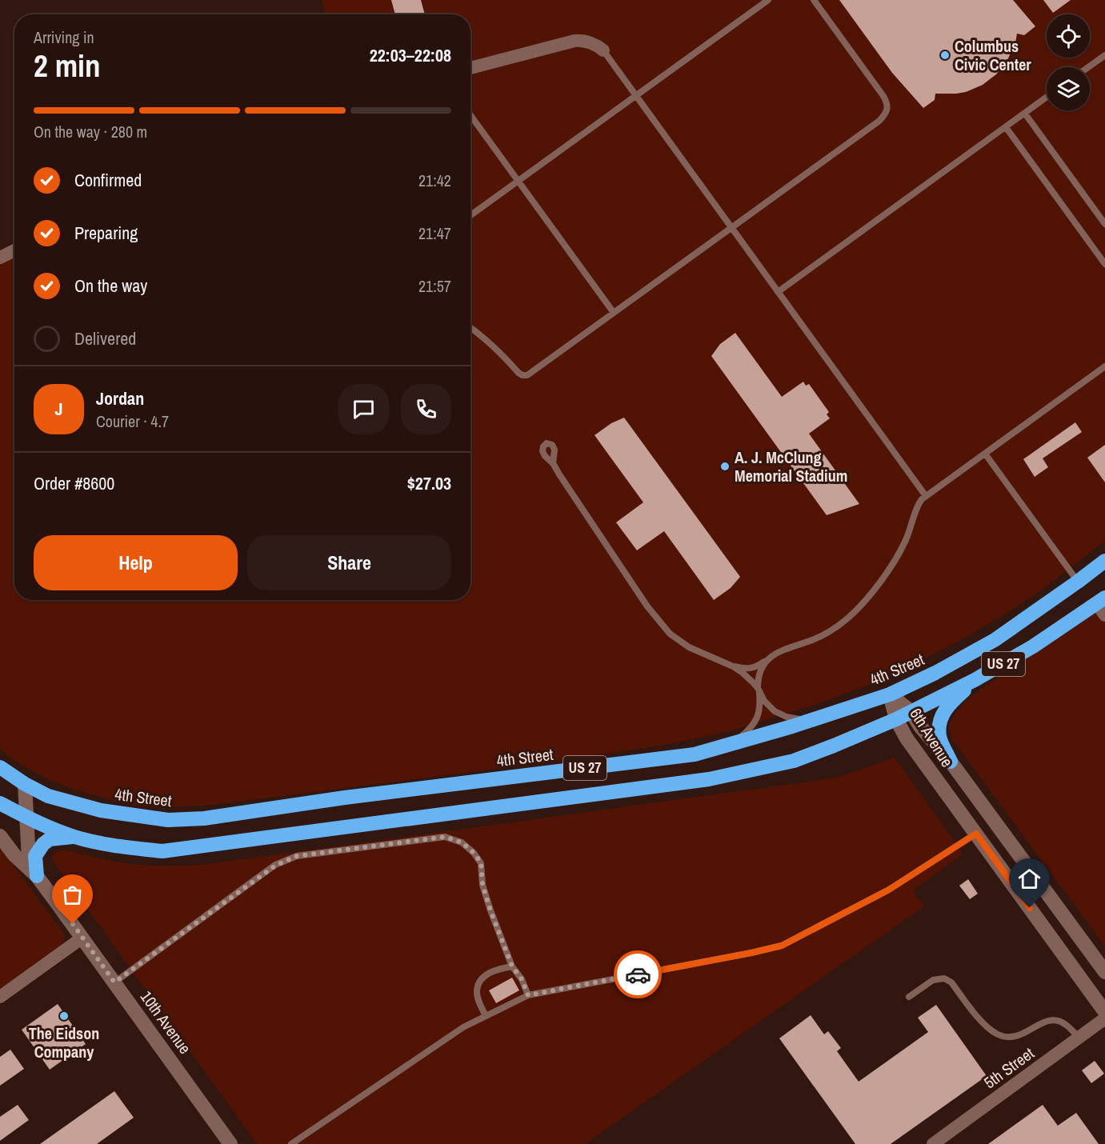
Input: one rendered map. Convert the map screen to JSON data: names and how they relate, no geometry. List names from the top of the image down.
{
  "streets": {
    "highway": ["US 27", "4th Street"],
    "main road": ["6th Avenue", "10th Avenue"],
    "street": ["5th Street"]
  },
  "crossings": [
    ["US 27", "6th Avenue"],
    ["US 27", "10th Avenue"],
    ["4th Street", "6th Avenue"],
    ["4th Street", "10th Avenue"]
  ],
  "places": ["Columbus Civic Center", "A. J. McClung Memorial Stadium", "The Eidson Company"],
  "page": {
    "heading": ["2 min", "Arriving in", "22:03–22:08"],
    "panel": [
      "Jordan",
      "Courier · 4.7",
      "Order #8600",
      "$27.03"
    ],
    "bar": "On the way · 280 m",
    "list": [
      ["Confirmed", "21:42"],
      ["Preparing", "21:47"],
      ["On the way", "21:57"],
      "Delivered"
    ],
    "round": "J",
    "buttons": ["Help", "Share"]
  }
}
